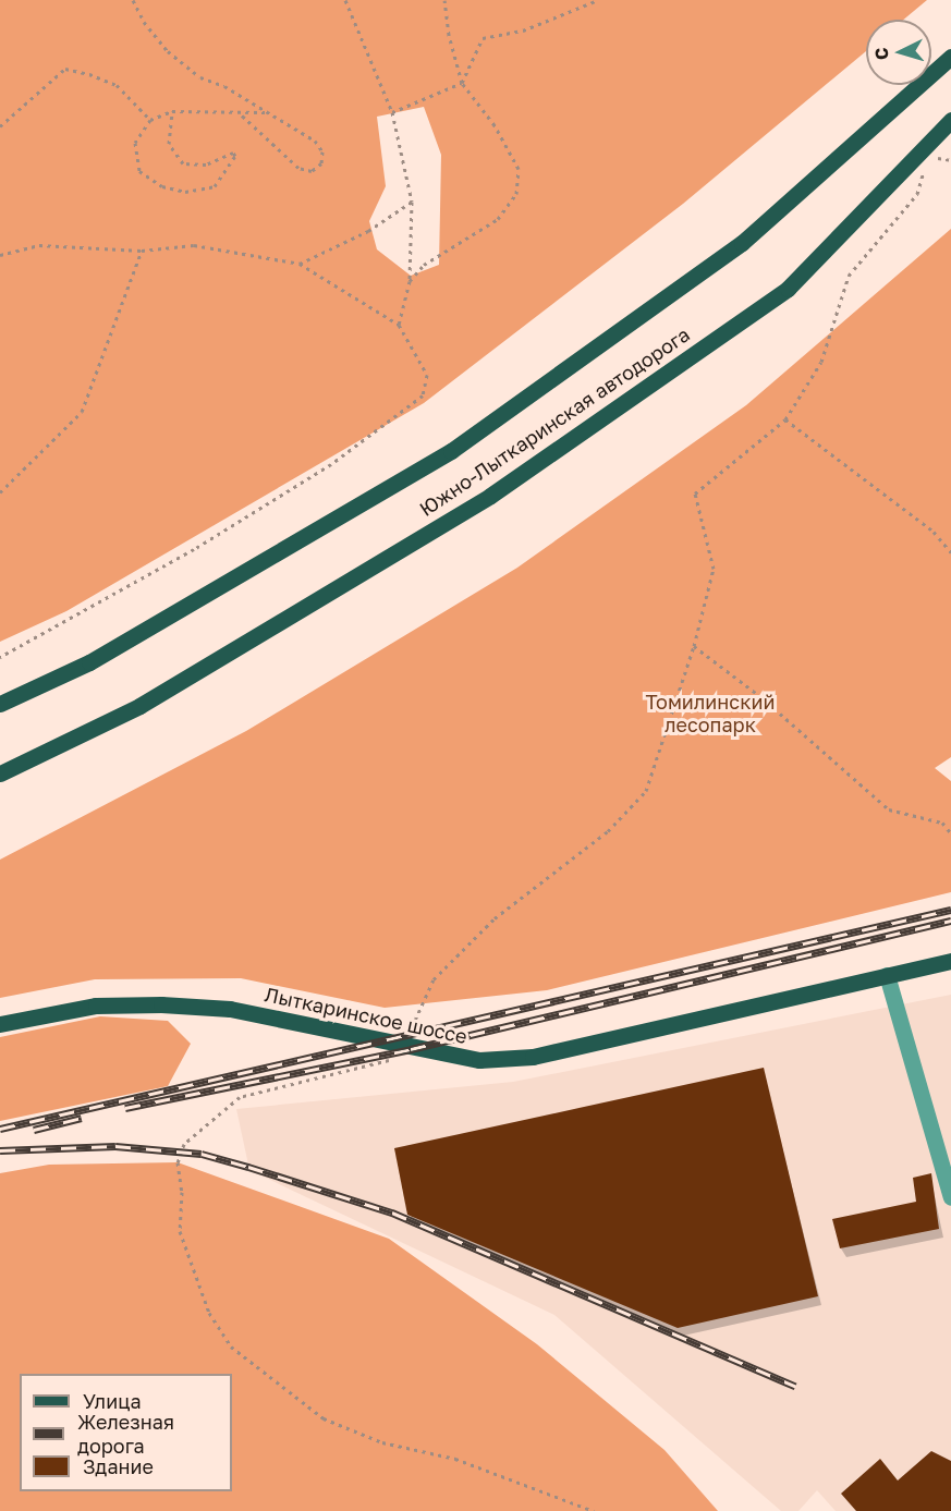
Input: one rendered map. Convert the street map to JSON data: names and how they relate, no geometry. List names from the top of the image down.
{
  "streets": {
    "main road": ["Южно-Лыткаринская автодорога", "Лыткаринское шоссе"]
  },
  "parks": ["Томилинский лесопарк"],
  "legend": ["Улица", "Железная дорога", "Здание"],
  "north": "left"
}
